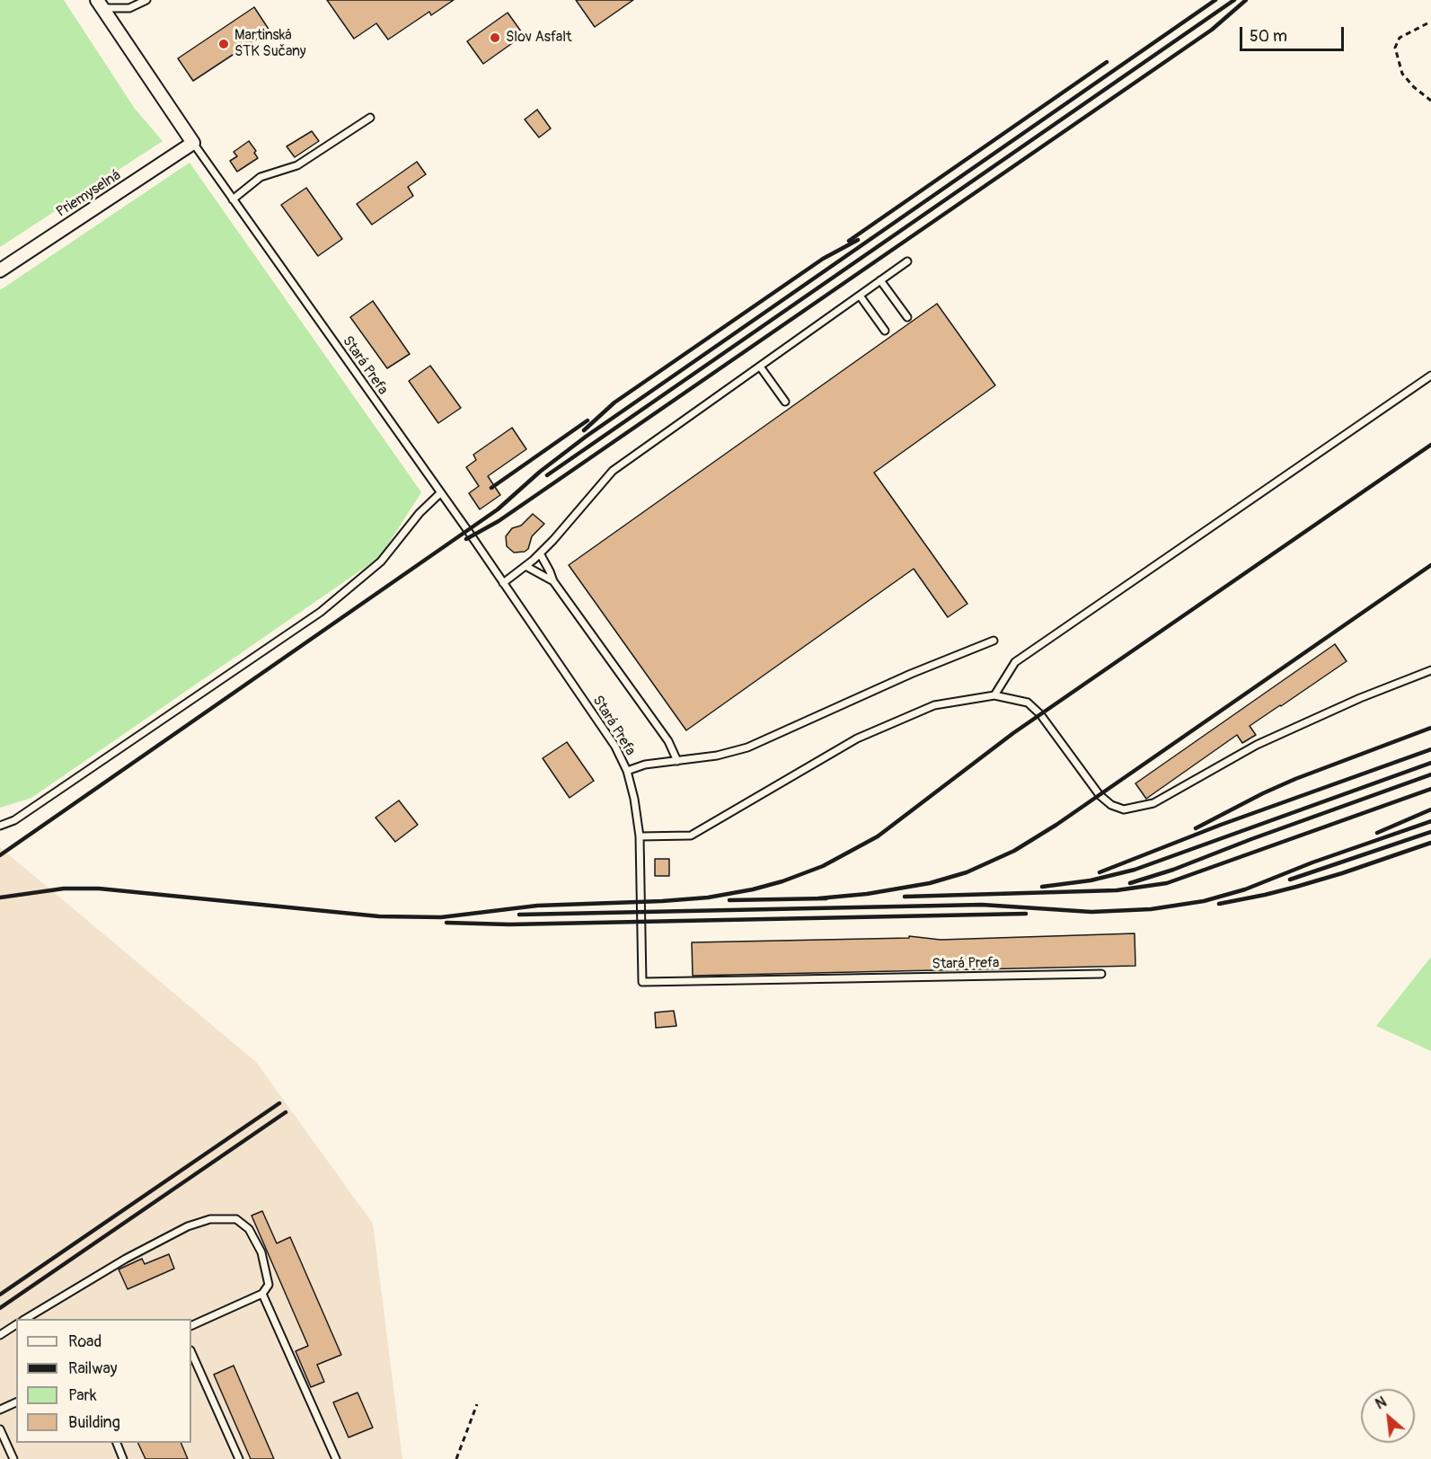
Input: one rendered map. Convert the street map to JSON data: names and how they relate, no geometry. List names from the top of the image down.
{
  "streets": {
    "street": ["Priemyselná"],
    "lane": ["Stará Prefa"]
  },
  "crossings": [
    ["Priemyselná", "Stará Prefa"]
  ],
  "places": ["Slov Asfalt", "Martinská STK Sučany"],
  "legend": [
    "Road",
    "Railway",
    "Park",
    "Building"
  ],
  "scale_bar": "50 m",
  "north": "top left"
}
